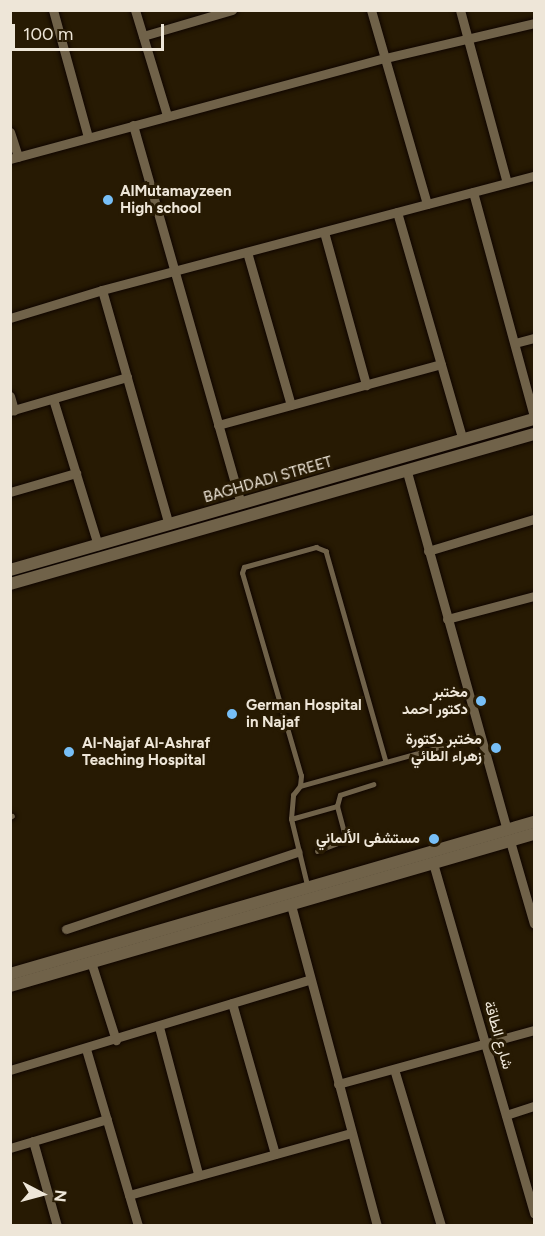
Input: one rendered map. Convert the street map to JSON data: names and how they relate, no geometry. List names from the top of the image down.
{
  "streets": {
    "street": ["BAGHDADI STREET", "شارع الطاقة"]
  },
  "places": [
    "AlMutamayzeen High school",
    "مختبر دكتور احمد",
    "German Hospital in Najaf",
    "مختبر دكتورة زهراء الطائي",
    "Al-Najaf Al-Ashraf Teaching Hospital",
    "مستشفى الألماني"
  ],
  "scale_bar": "100 m",
  "north": "right"
}
